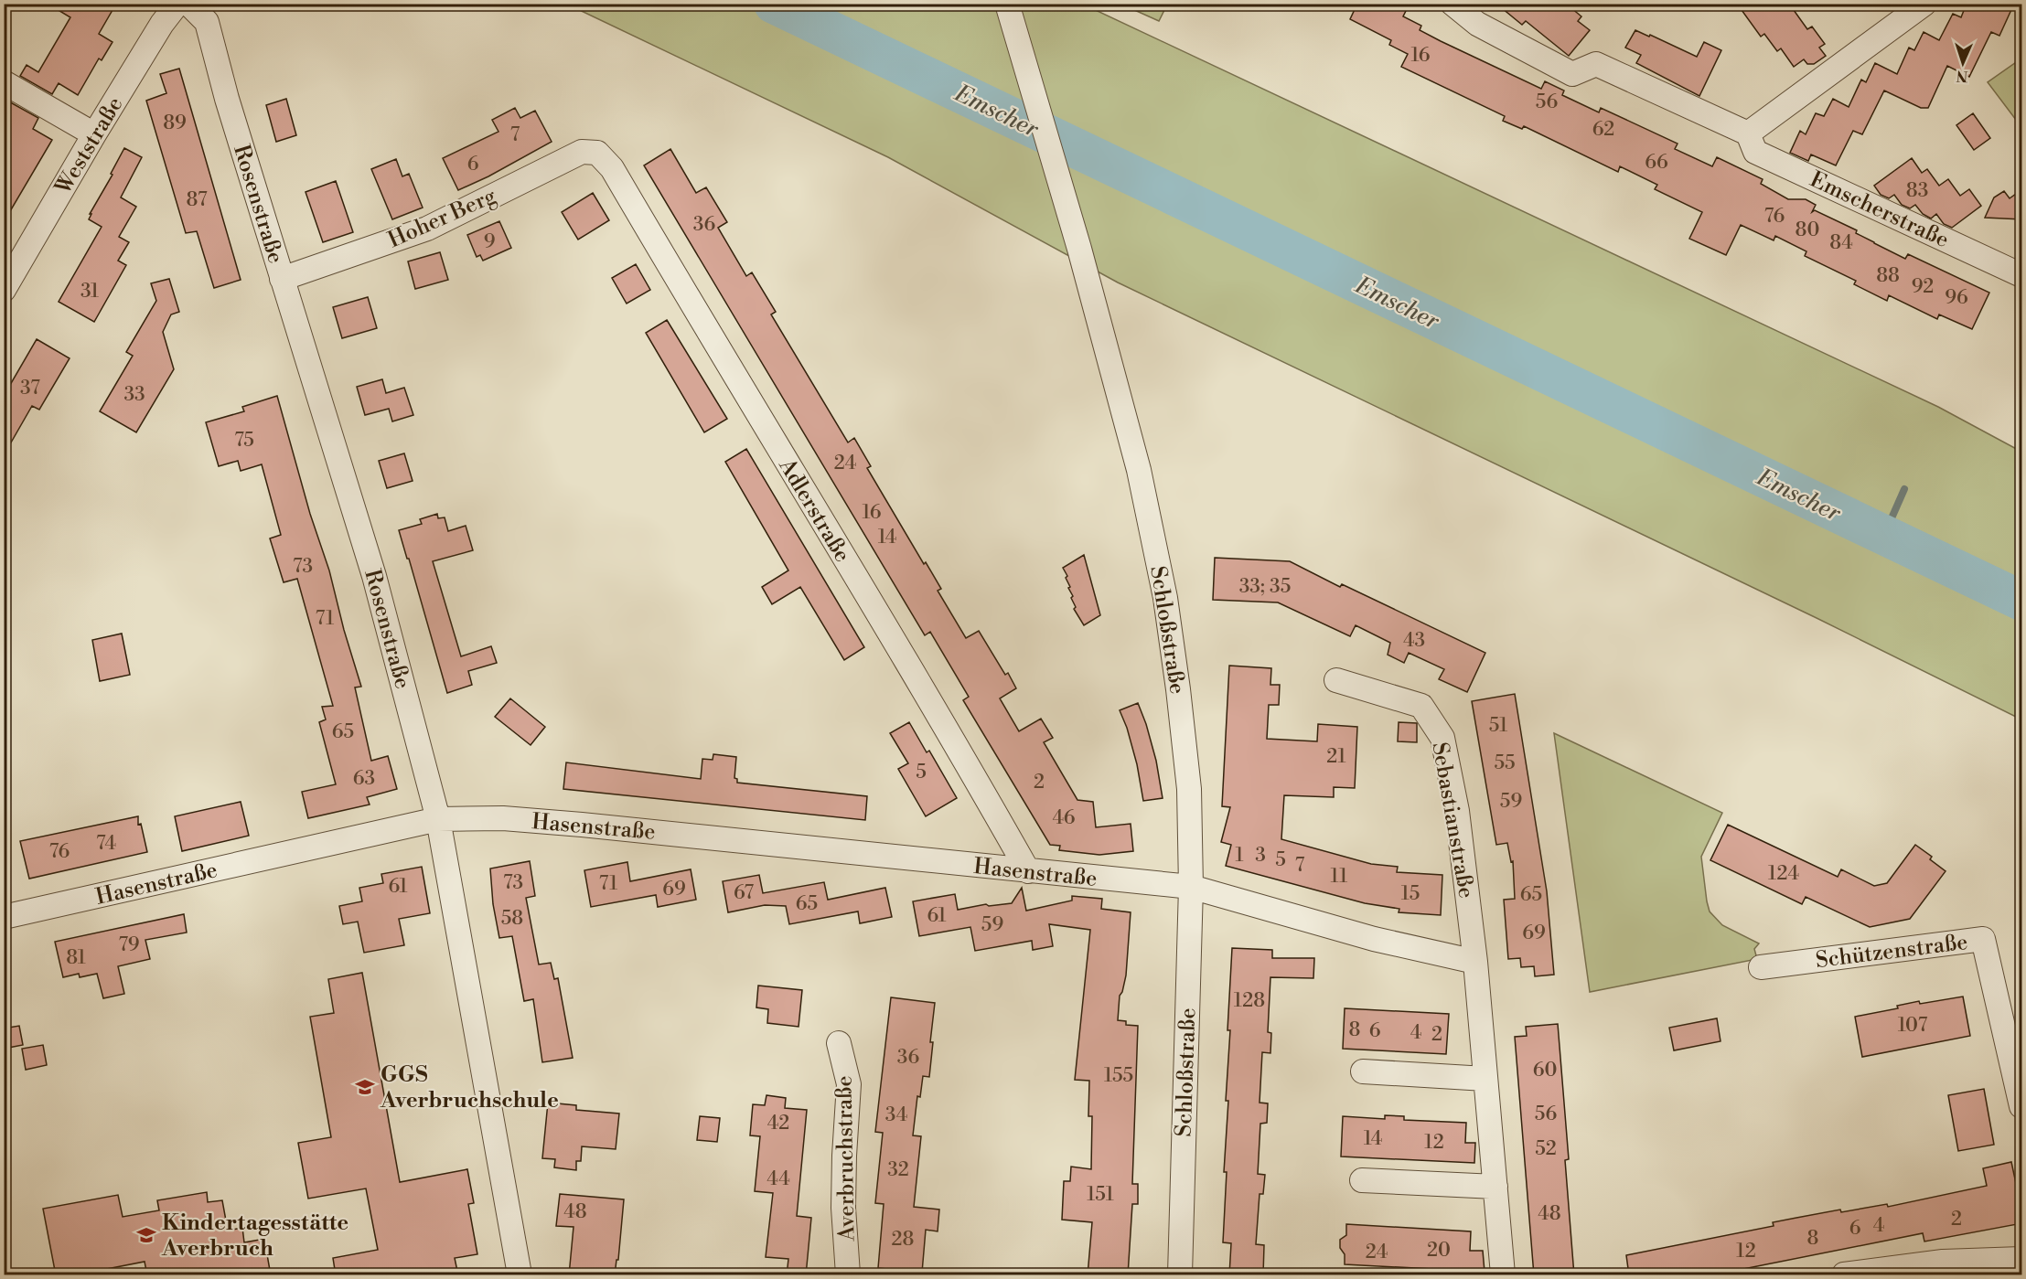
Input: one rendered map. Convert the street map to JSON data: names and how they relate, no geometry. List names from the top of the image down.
{
  "streets": {
    "street": [
      "Weststraße",
      "Rosenstraße",
      "Emscherstraße",
      "Hoher Berg",
      "Adlerstraße",
      "Schloßstraße",
      "Sebastianstraße",
      "Hasenstraße",
      "Schützenstraße",
      "Averbruchstraße"
    ]
  },
  "crossings": [
    ["Rosenstraße", "Hoher Berg"],
    ["Rosenstraße", "Hasenstraße"],
    ["Hoher Berg", "Adlerstraße"],
    ["Adlerstraße", "Hasenstraße"],
    ["Schloßstraße", "Hasenstraße"]
  ],
  "water": ["Emscher"],
  "places": {
    "school or university": ["GGS Averbruchschule", "Kindertagesstätte Averbruch"]
  },
  "house_numbers": [
    "16",
    "56",
    "89",
    "62",
    "7",
    "66",
    "6",
    "83",
    "87",
    "76",
    "36",
    "80",
    "9",
    "84",
    "88",
    "92",
    "31",
    "96",
    "37",
    "33",
    "75",
    "24",
    "16",
    "14",
    "73",
    "33; 35",
    "71",
    "43",
    "51",
    "65",
    "21",
    "55",
    "5",
    "63",
    "2",
    "59",
    "46",
    "74",
    "76",
    "1",
    "3",
    "5",
    "7",
    "124",
    "11",
    "73",
    "71",
    "61",
    "69",
    "67",
    "15",
    "65",
    "65",
    "61",
    "58",
    "59",
    "69",
    "79",
    "81",
    "128",
    "107",
    "8",
    "6",
    "4",
    "2",
    "36",
    "60",
    "155",
    "56",
    "34",
    "42",
    "14",
    "12",
    "52",
    "32",
    "44",
    "151",
    "48",
    "48",
    "2",
    "4",
    "6",
    "8",
    "28",
    "20",
    "12",
    "24"
  ],
  "north": "bottom"
}
